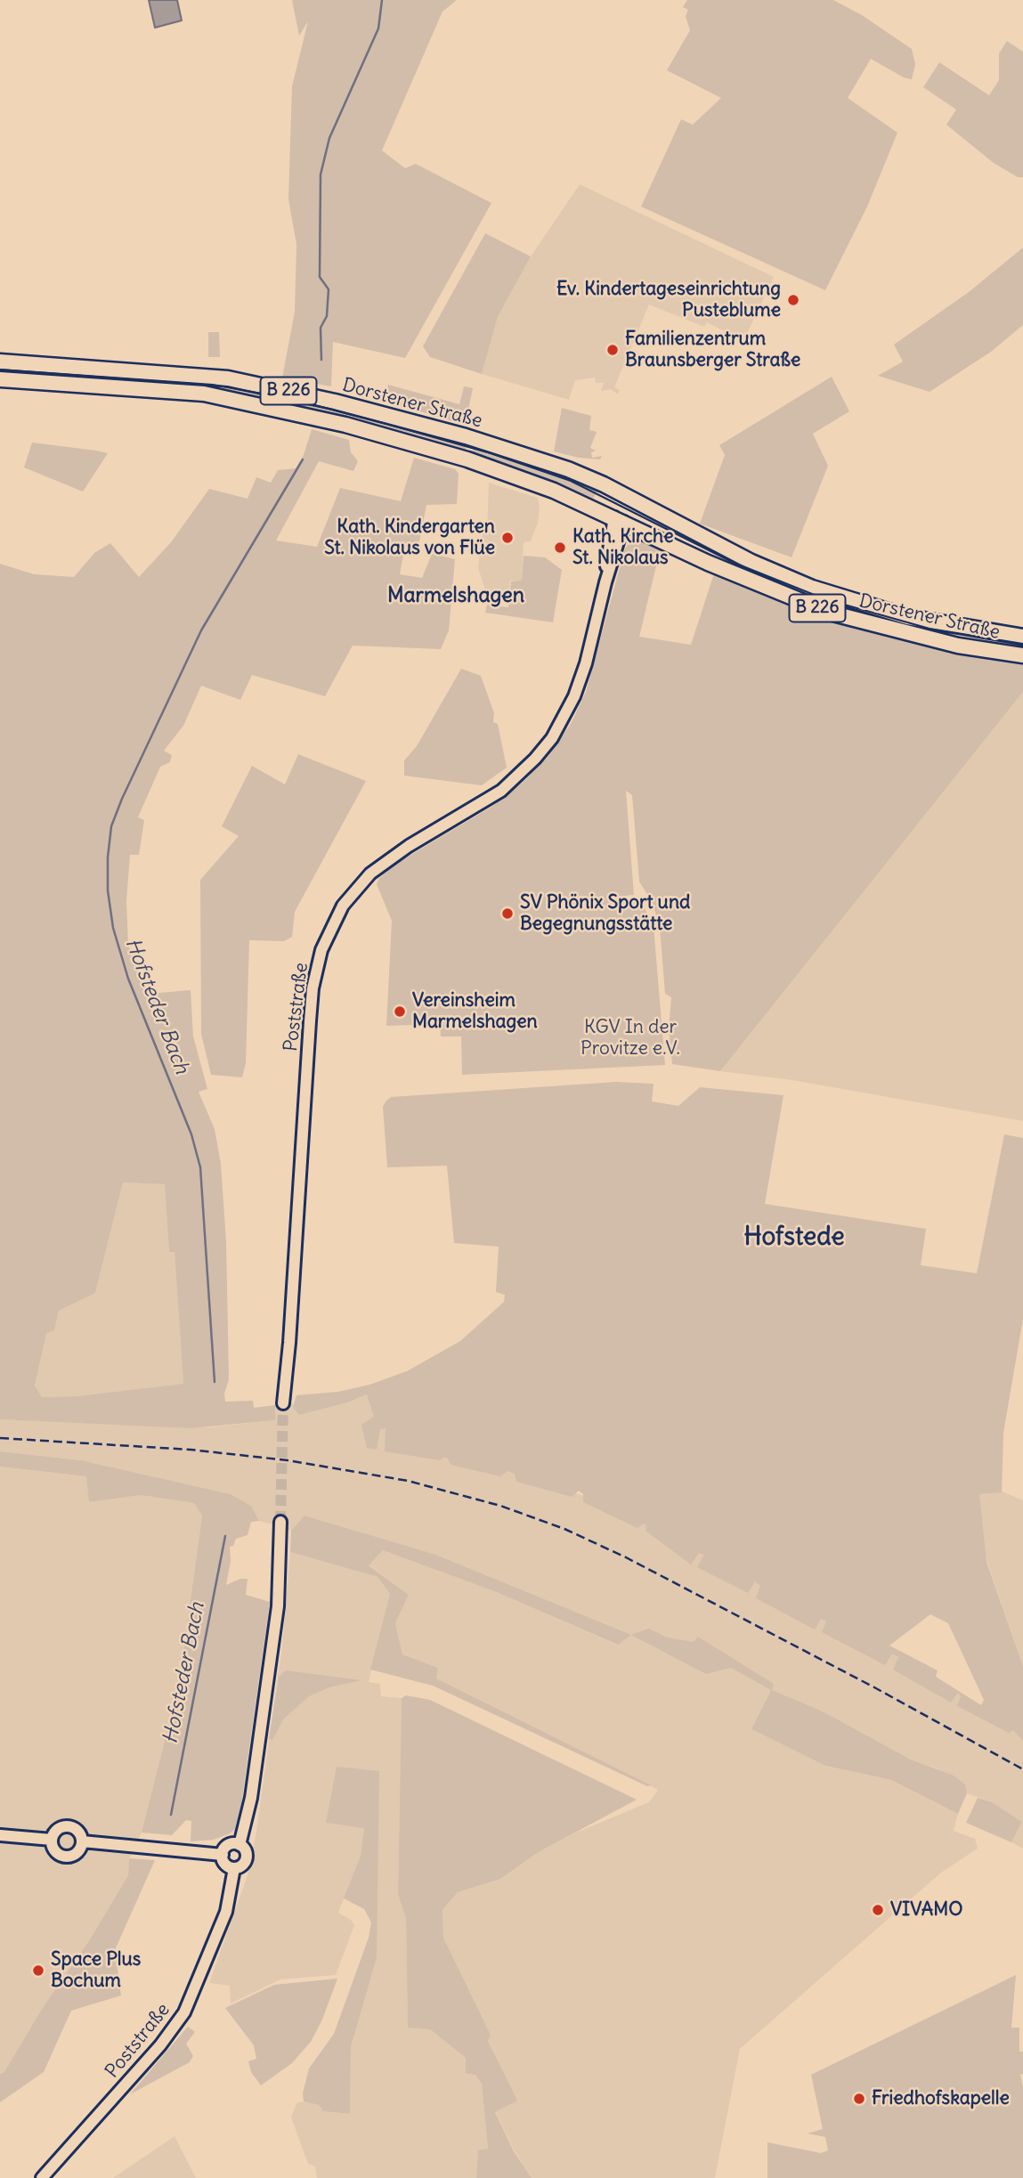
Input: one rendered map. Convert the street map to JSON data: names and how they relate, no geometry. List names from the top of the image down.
{
  "streets": {
    "main road": ["B 226", "Dorstener Straße"],
    "street": ["Poststraße"]
  },
  "crossings": [
    ["Dorstener Straße", "Poststraße"]
  ],
  "districts": ["Marmelshagen", "Hofstede"],
  "water": ["Hofsteder Bach"],
  "parks": ["KGV In der Provitze e.V."],
  "places": [
    "Ev. Kindertageseinrichtung Pusteblume",
    "Familienzentrum Braunsberger Straße",
    "Kath. Kindergarten St. Nikolaus von Flüe",
    "Kath. Kirche St. Nikolaus",
    "SV Phönix Sport und Begegnungsstätte",
    "Vereinsheim Marmelshagen",
    "VIVAMO",
    "Space Plus Bochum",
    "Friedhofskapelle"
  ]
}
